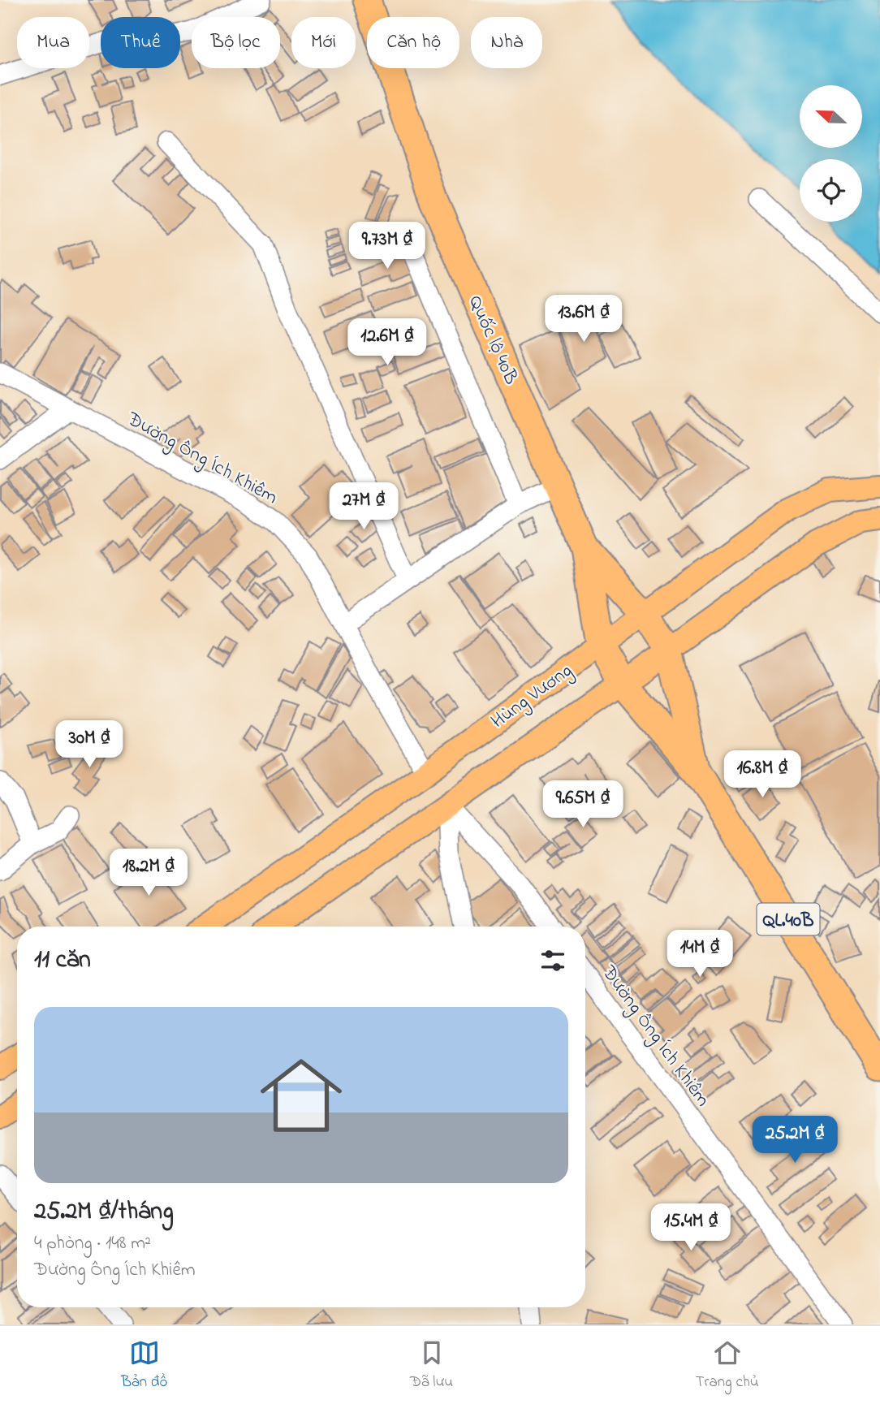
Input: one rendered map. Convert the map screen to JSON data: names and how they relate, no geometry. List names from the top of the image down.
{
  "streets": {
    "highway": ["Quốc lộ 40B", "QL.40B"],
    "main road": ["Hùng Vương"],
    "street": ["Đường Ông Ích Khiêm"]
  },
  "crossings": [
    ["Đường Ông Ích Khiêm", "Hùng Vương"]
  ],
  "north": "left",
  "page": {
    "chip": [
      "Mua",
      "Thuê",
      "Bộ lọc",
      "Mới",
      "Căn hộ",
      "Nhà"
    ],
    "price": [
      "9.73M ₫",
      "13.6M ₫",
      "12.6M ₫",
      "27M ₫",
      "30M ₫",
      "16.8M ₫",
      "9.65M ₫",
      "18.2M ₫",
      "14M ₫",
      "25.2M ₫",
      "15.4M ₫"
    ],
    "heading": "11 căn",
    "list": [
      {
        "name": "25.2M ₫/tháng",
        "note": "4 phòng · 148 m² · Đường Ông Ích Khiêm"
      }
    ],
    "tabs": ["Bản đồ", "Đã lưu", "Trang chủ"]
  }
}
